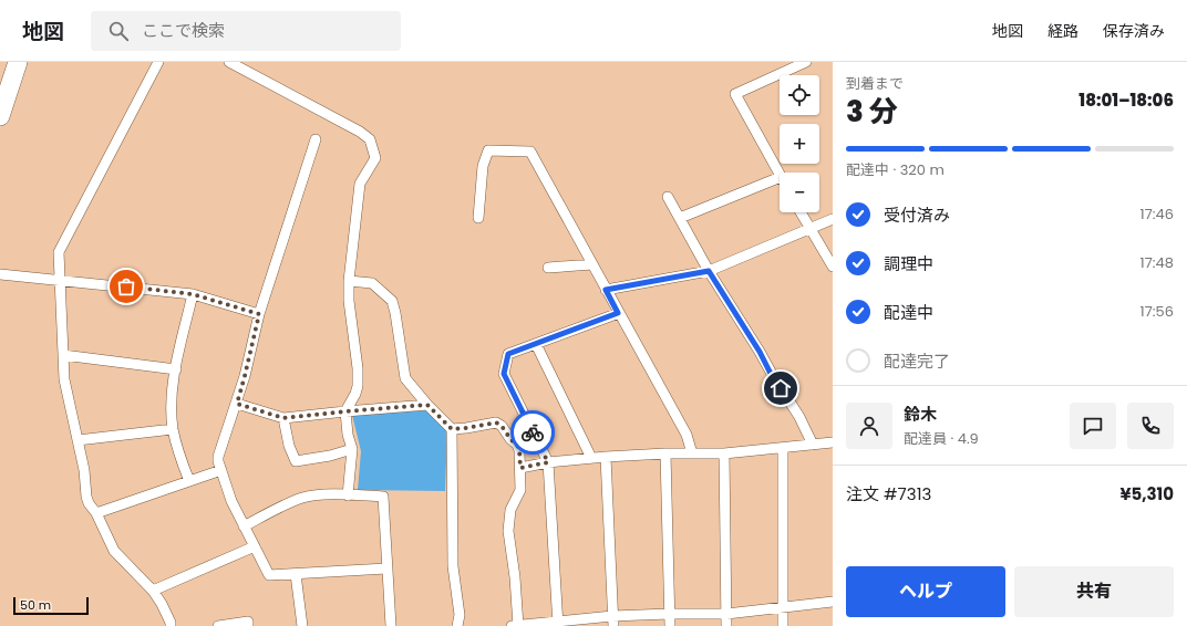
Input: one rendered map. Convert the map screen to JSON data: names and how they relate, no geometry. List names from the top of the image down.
{
  "scale_bar": "50 m",
  "page": {
    "header": "地図",
    "search": "ここで検索",
    "nav": ["地図", "経路", "保存済み"],
    "heading": ["3 分", "到着まで", "18:01–18:06"],
    "panel": [
      "鈴木",
      "配達員 · 4.9",
      "注文 #7313",
      "¥5,310"
    ],
    "map_buttons": ["+", "−"],
    "bar": "配達中 · 320 m",
    "list": [
      ["受付済み", "17:46"],
      ["調理中", "17:48"],
      ["配達中", "17:56"],
      "配達完了"
    ],
    "buttons": ["ヘルプ", "共有"],
    "scale": "50 m"
  }
}
